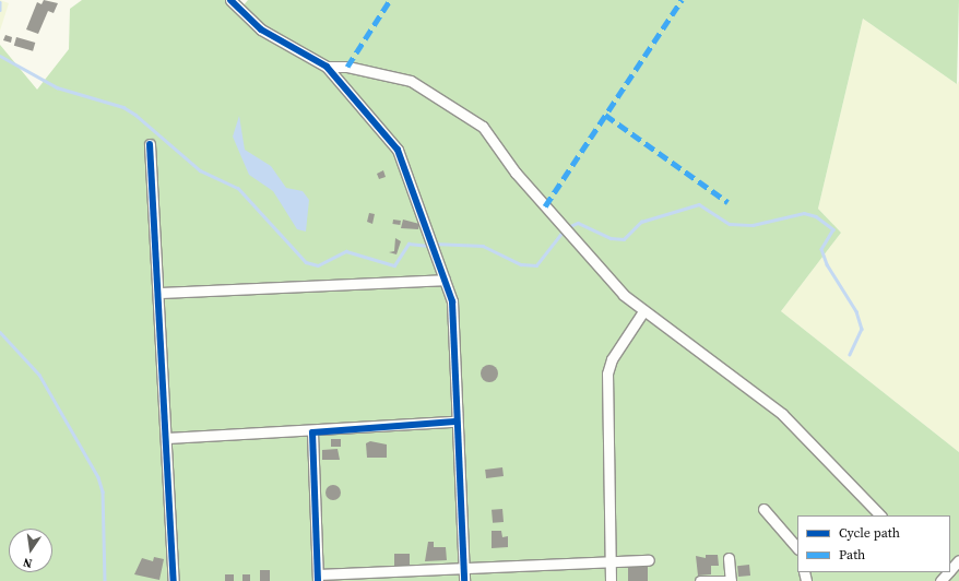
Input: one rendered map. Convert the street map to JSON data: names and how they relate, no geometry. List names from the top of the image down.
{
  "legend": ["Cycle path", "Path"],
  "north": "bottom"
}
